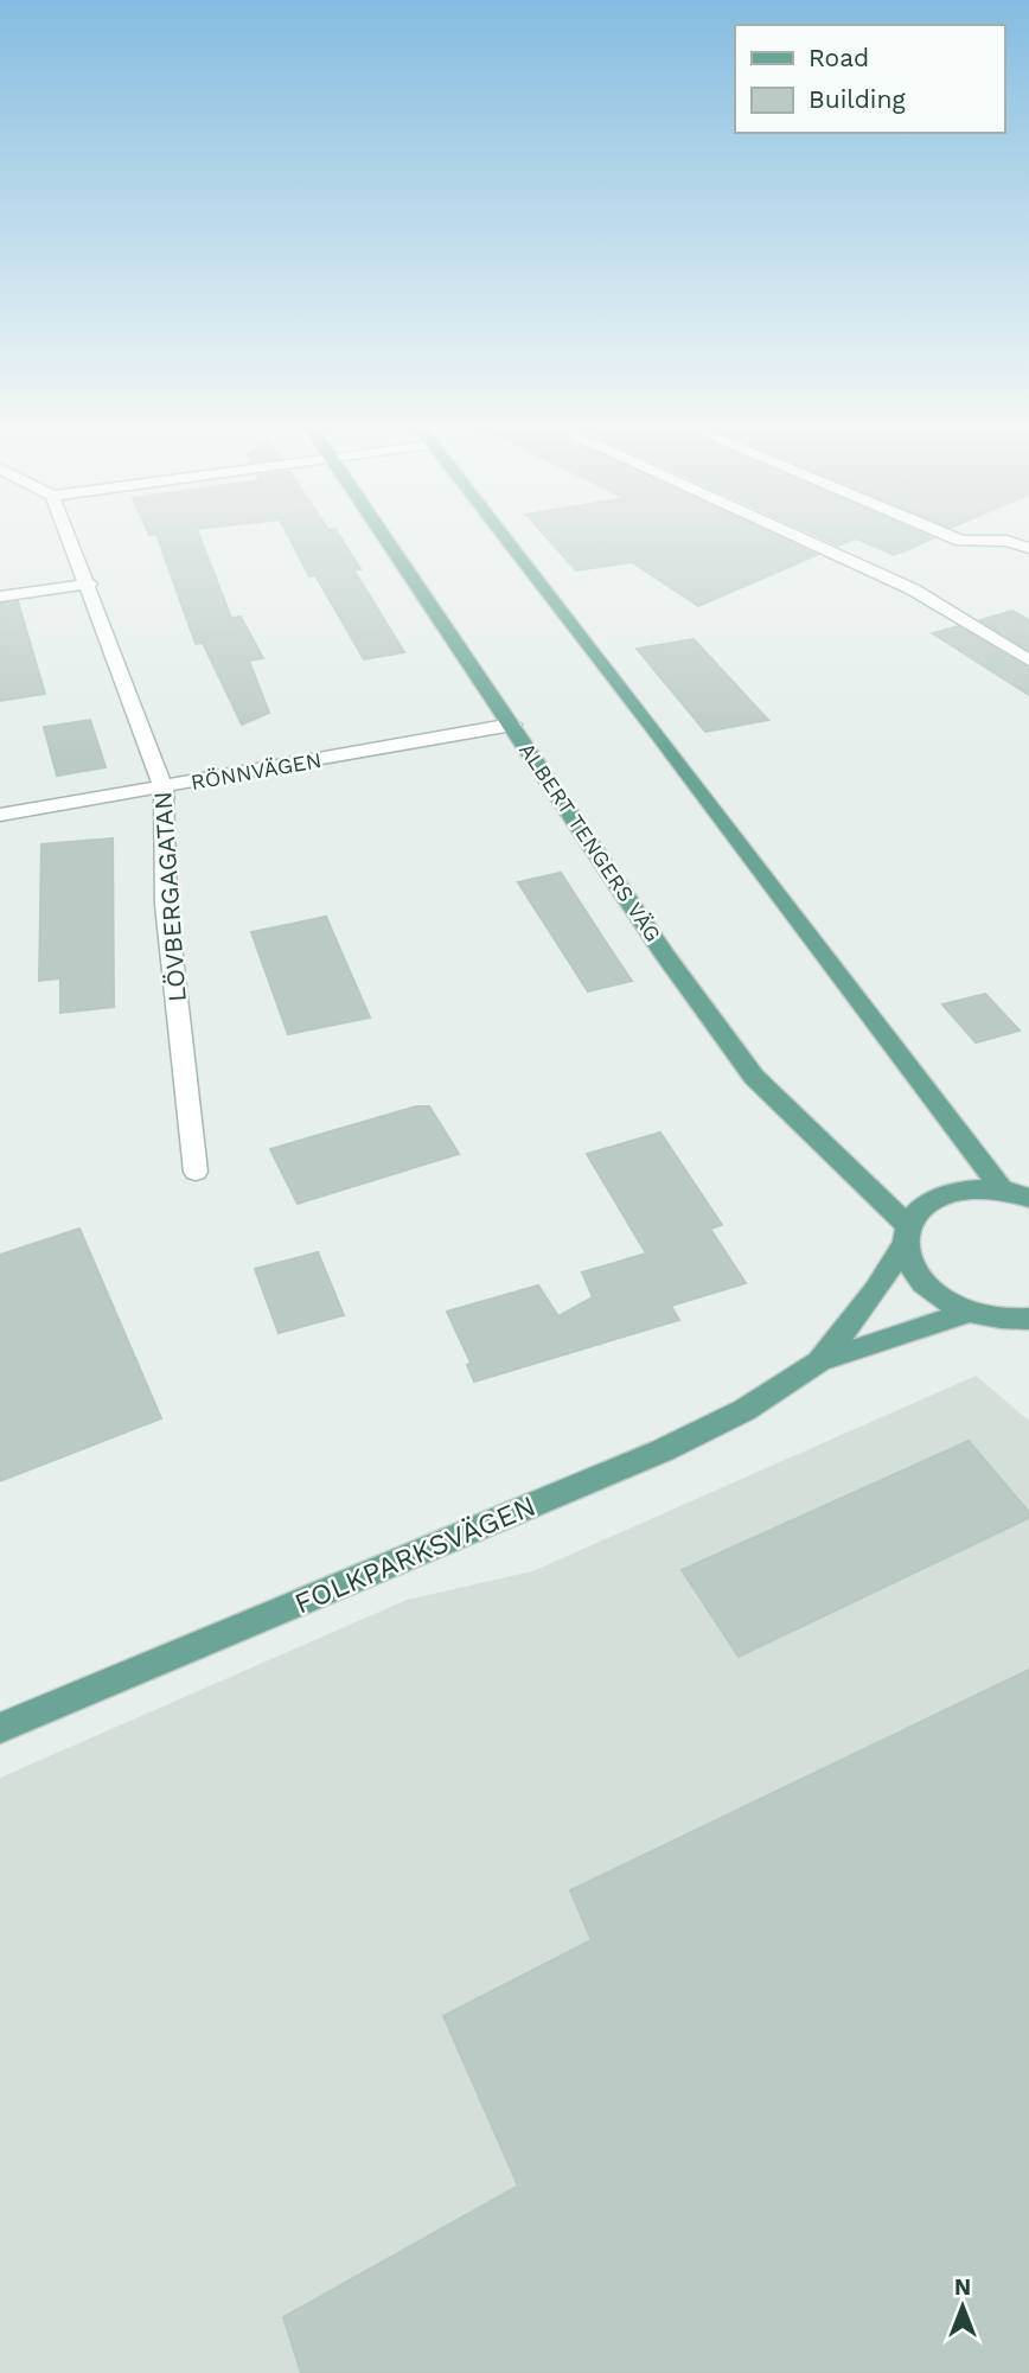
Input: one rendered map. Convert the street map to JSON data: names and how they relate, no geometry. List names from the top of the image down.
{
  "streets": {
    "main road": ["ALBERT TENGERS VÄG", "FOLKPARKSVÄGEN"],
    "street": ["RÖNNVÄGEN", "LÖVBERGAGATAN"]
  },
  "crossings": [
    ["RÖNNVÄGEN", "ALBERT TENGERS VÄG"],
    ["RÖNNVÄGEN", "LÖVBERGAGATAN"],
    ["ALBERT TENGERS VÄG", "FOLKPARKSVÄGEN"]
  ],
  "legend": ["Road", "Building"],
  "north": "top"
}
